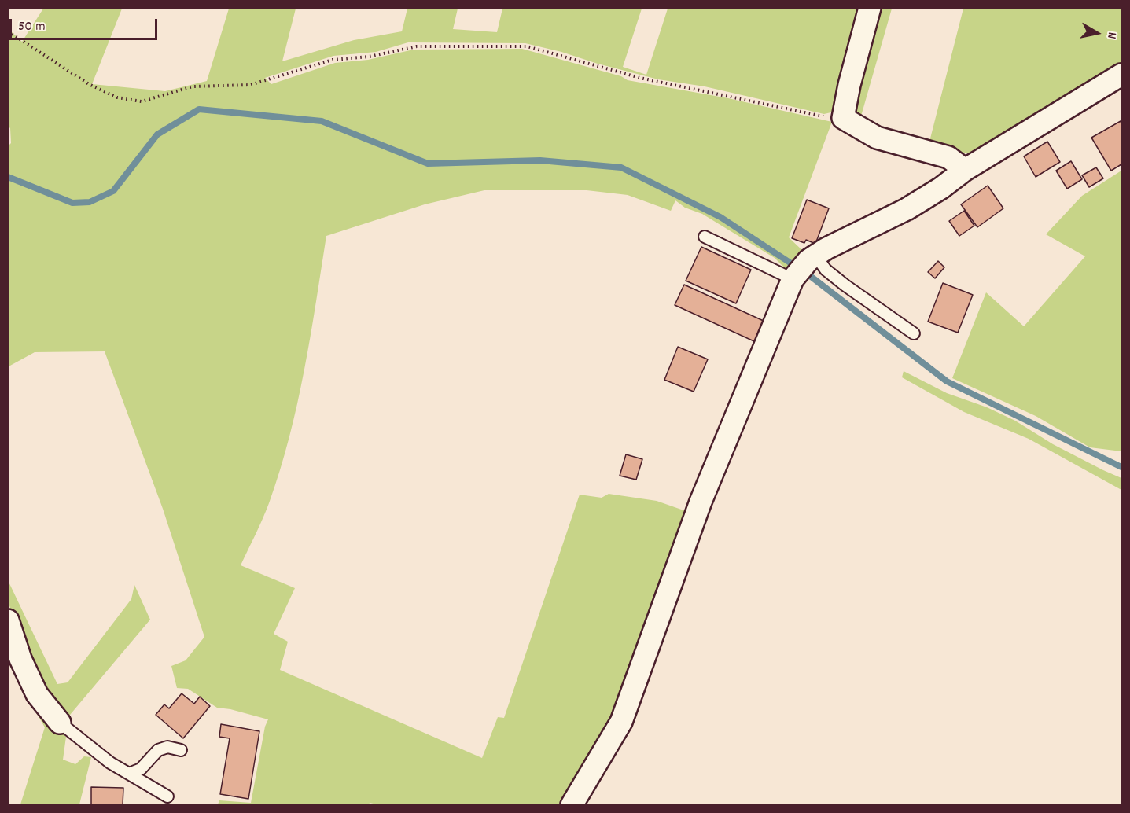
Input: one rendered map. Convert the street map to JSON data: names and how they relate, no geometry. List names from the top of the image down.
{
  "scale_bar": "50 m",
  "north": "right"
}
